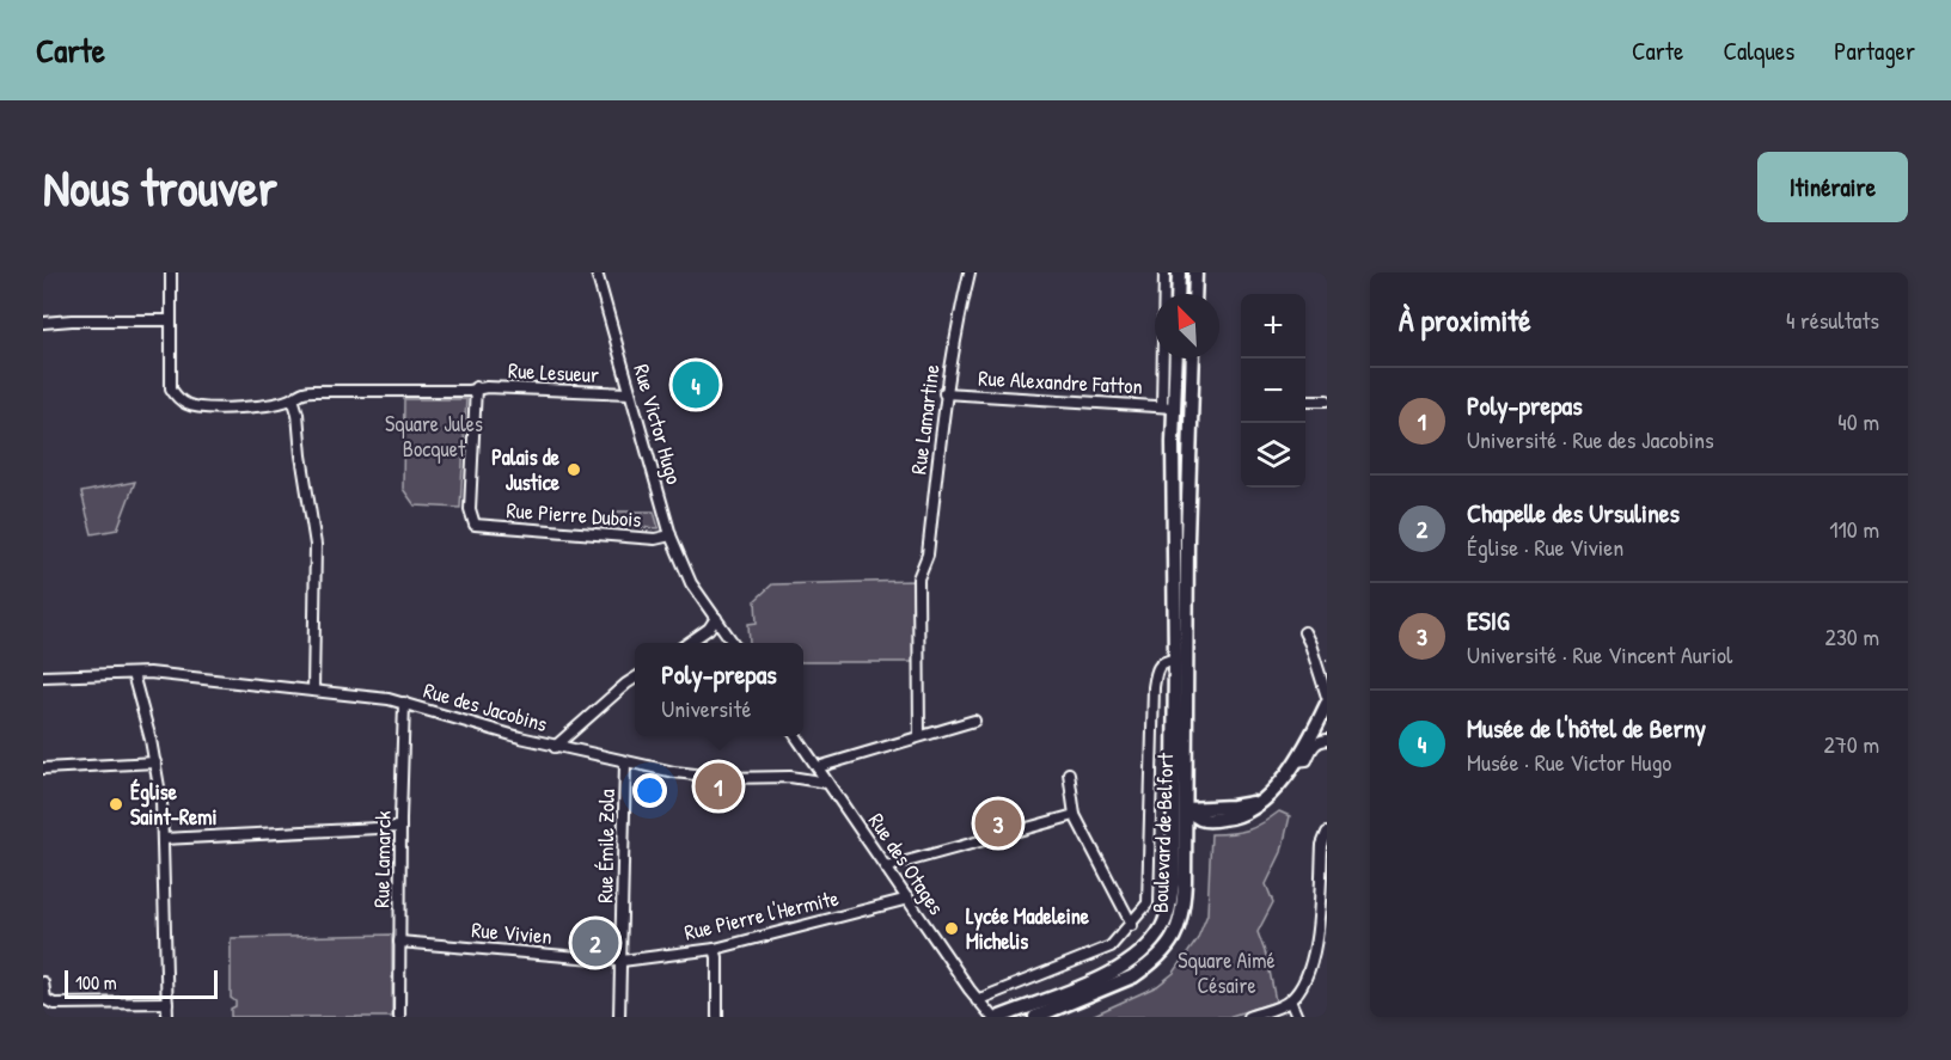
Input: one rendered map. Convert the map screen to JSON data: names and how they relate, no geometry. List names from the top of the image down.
{
  "streets": {
    "main road": ["Boulevard de Belfort"],
    "street": [
      "Rue Lesueur",
      "Rue Alexandre Fatton",
      "Rue Lamartine",
      "Rue Victor Hugo",
      "Rue Pierre Dubois",
      "Rue des Jacobins",
      "Rue Émile Zola",
      "Rue Lamarck",
      "Rue des Otages",
      "Rue Pierre l'Hermite",
      "Rue Vivien"
    ]
  },
  "crossings": [
    ["Rue Lesueur", "Rue Victor Hugo"],
    ["Rue Lesueur", "Rue Pierre Dubois"],
    ["Rue Alexandre Fatton", "Rue Lamartine"],
    ["Rue Alexandre Fatton", "Boulevard de Belfort"],
    ["Rue Victor Hugo", "Rue Pierre Dubois"],
    ["Rue des Jacobins", "Rue Émile Zola"],
    ["Rue des Jacobins", "Rue Lamarck"],
    ["Rue des Jacobins", "Rue des Otages"],
    ["Boulevard de Belfort", "Rue des Otages"],
    ["Rue Émile Zola", "Rue Pierre l'Hermite"],
    ["Rue Émile Zola", "Rue Vivien"],
    ["Rue Lamarck", "Rue Vivien"],
    ["Rue des Otages", "Rue Pierre l'Hermite"],
    ["Rue Pierre l'Hermite", "Rue Vivien"]
  ],
  "parks": ["Square Jules Bocquet", "Square Aimé Césaire"],
  "places": ["Palais de Justice", "Église Saint-Remi", "Lycée Madeleine Michelis"],
  "scale_bar": "100 m",
  "north": "top left",
  "page": {
    "header": "Carte",
    "nav": ["Carte", "Calques", "Partager"],
    "buttons": "Itinéraire",
    "title": "Nous trouver",
    "heading": ["À proximité", "4 résultats"],
    "map_buttons": ["+", "−"],
    "pins": [
      "4",
      "1",
      "3",
      "2"
    ],
    "list": [
      {
        "mark": "1",
        "name": "Poly-prepas",
        "note": "Université · Rue des Jacobins",
        "value": "40 m"
      },
      {
        "mark": "2",
        "name": "Chapelle des Ursulines",
        "note": "Église · Rue Vivien",
        "value": "110 m"
      },
      {
        "mark": "3",
        "name": "ESIG",
        "note": "Université · Rue Vincent Auriol",
        "value": "230 m"
      },
      {
        "mark": "4",
        "name": "Musée de l'hôtel de Berny",
        "note": "Musée · Rue Victor Hugo",
        "value": "270 m"
      }
    ],
    "popup": ["Poly-prepas", "Université"],
    "scale": "100 m"
  }
}
